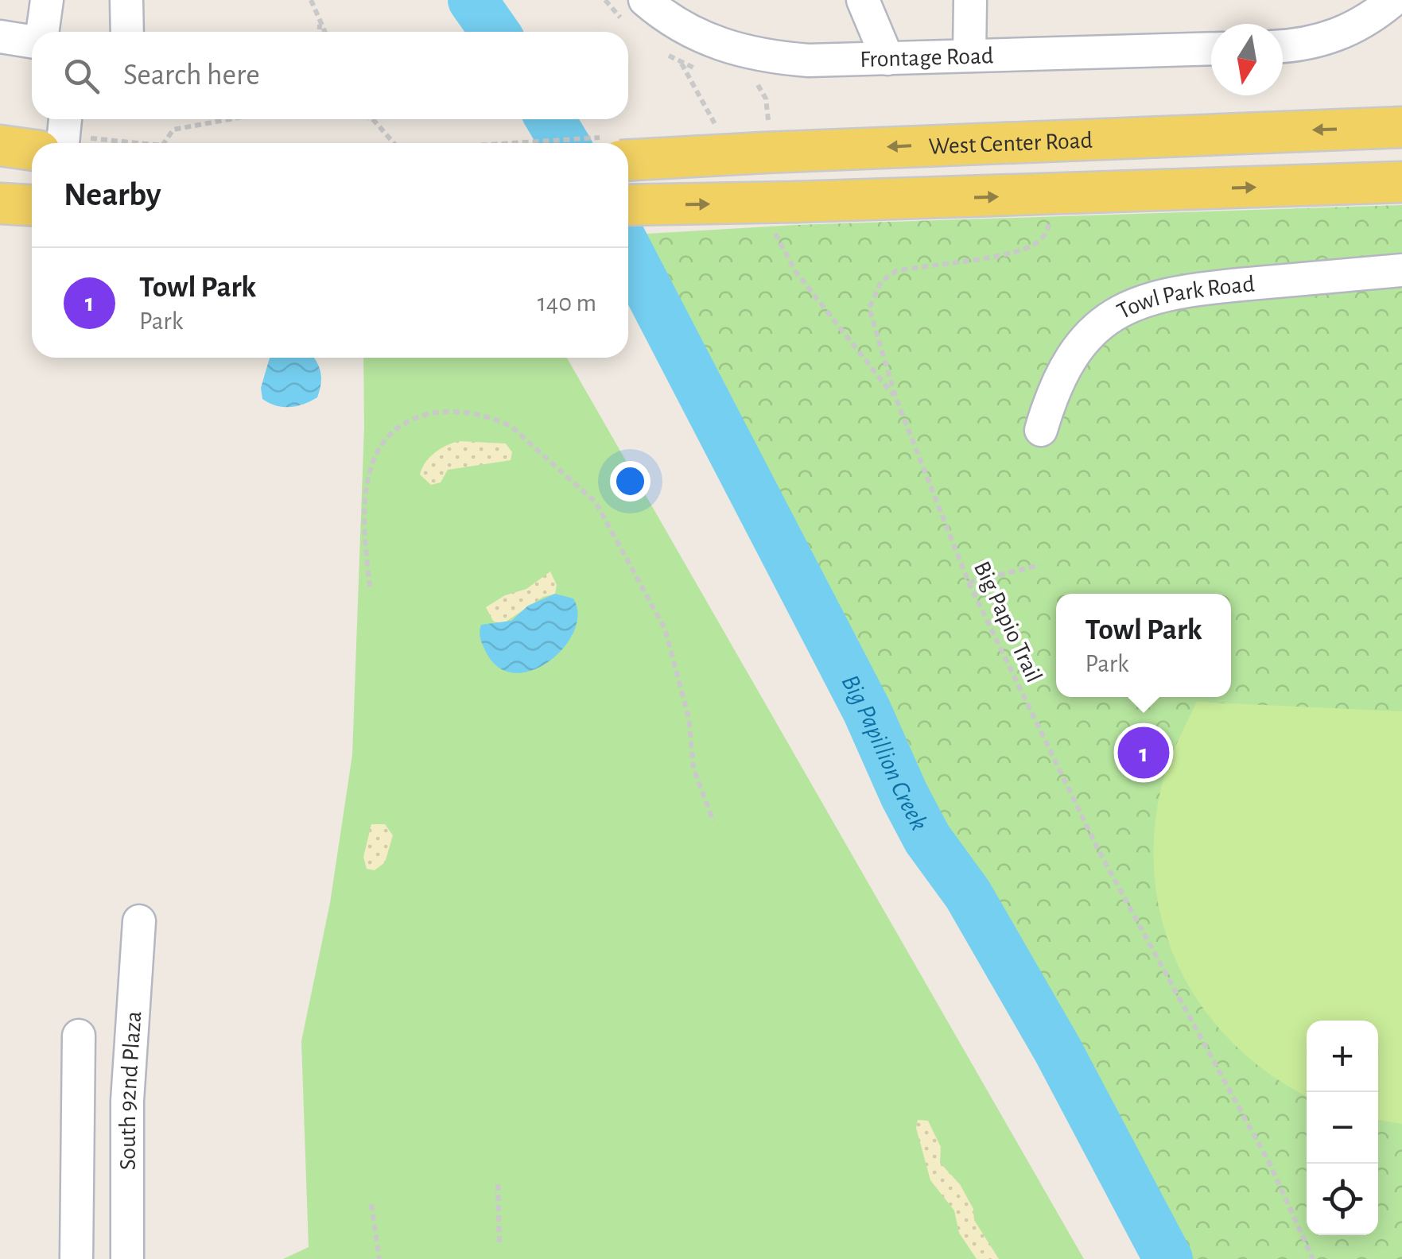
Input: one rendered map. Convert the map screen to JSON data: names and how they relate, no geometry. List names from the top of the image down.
{
  "streets": {
    "main road": ["West Center Road"],
    "street": ["Frontage Road", "Towl Park Road", "South 92nd Plaza"],
    "path": ["Big Papio Trail"]
  },
  "water": ["Big Papillion Creek"],
  "north": "bottom",
  "page": {
    "search": "Search here",
    "heading": "Nearby",
    "list": [
      {
        "mark": "1",
        "name": "Towl Park",
        "note": "Park",
        "value": "140 m"
      }
    ],
    "popup": ["Towl Park", "Park"],
    "pins": "1",
    "map_buttons": ["+", "−"]
  }
}
